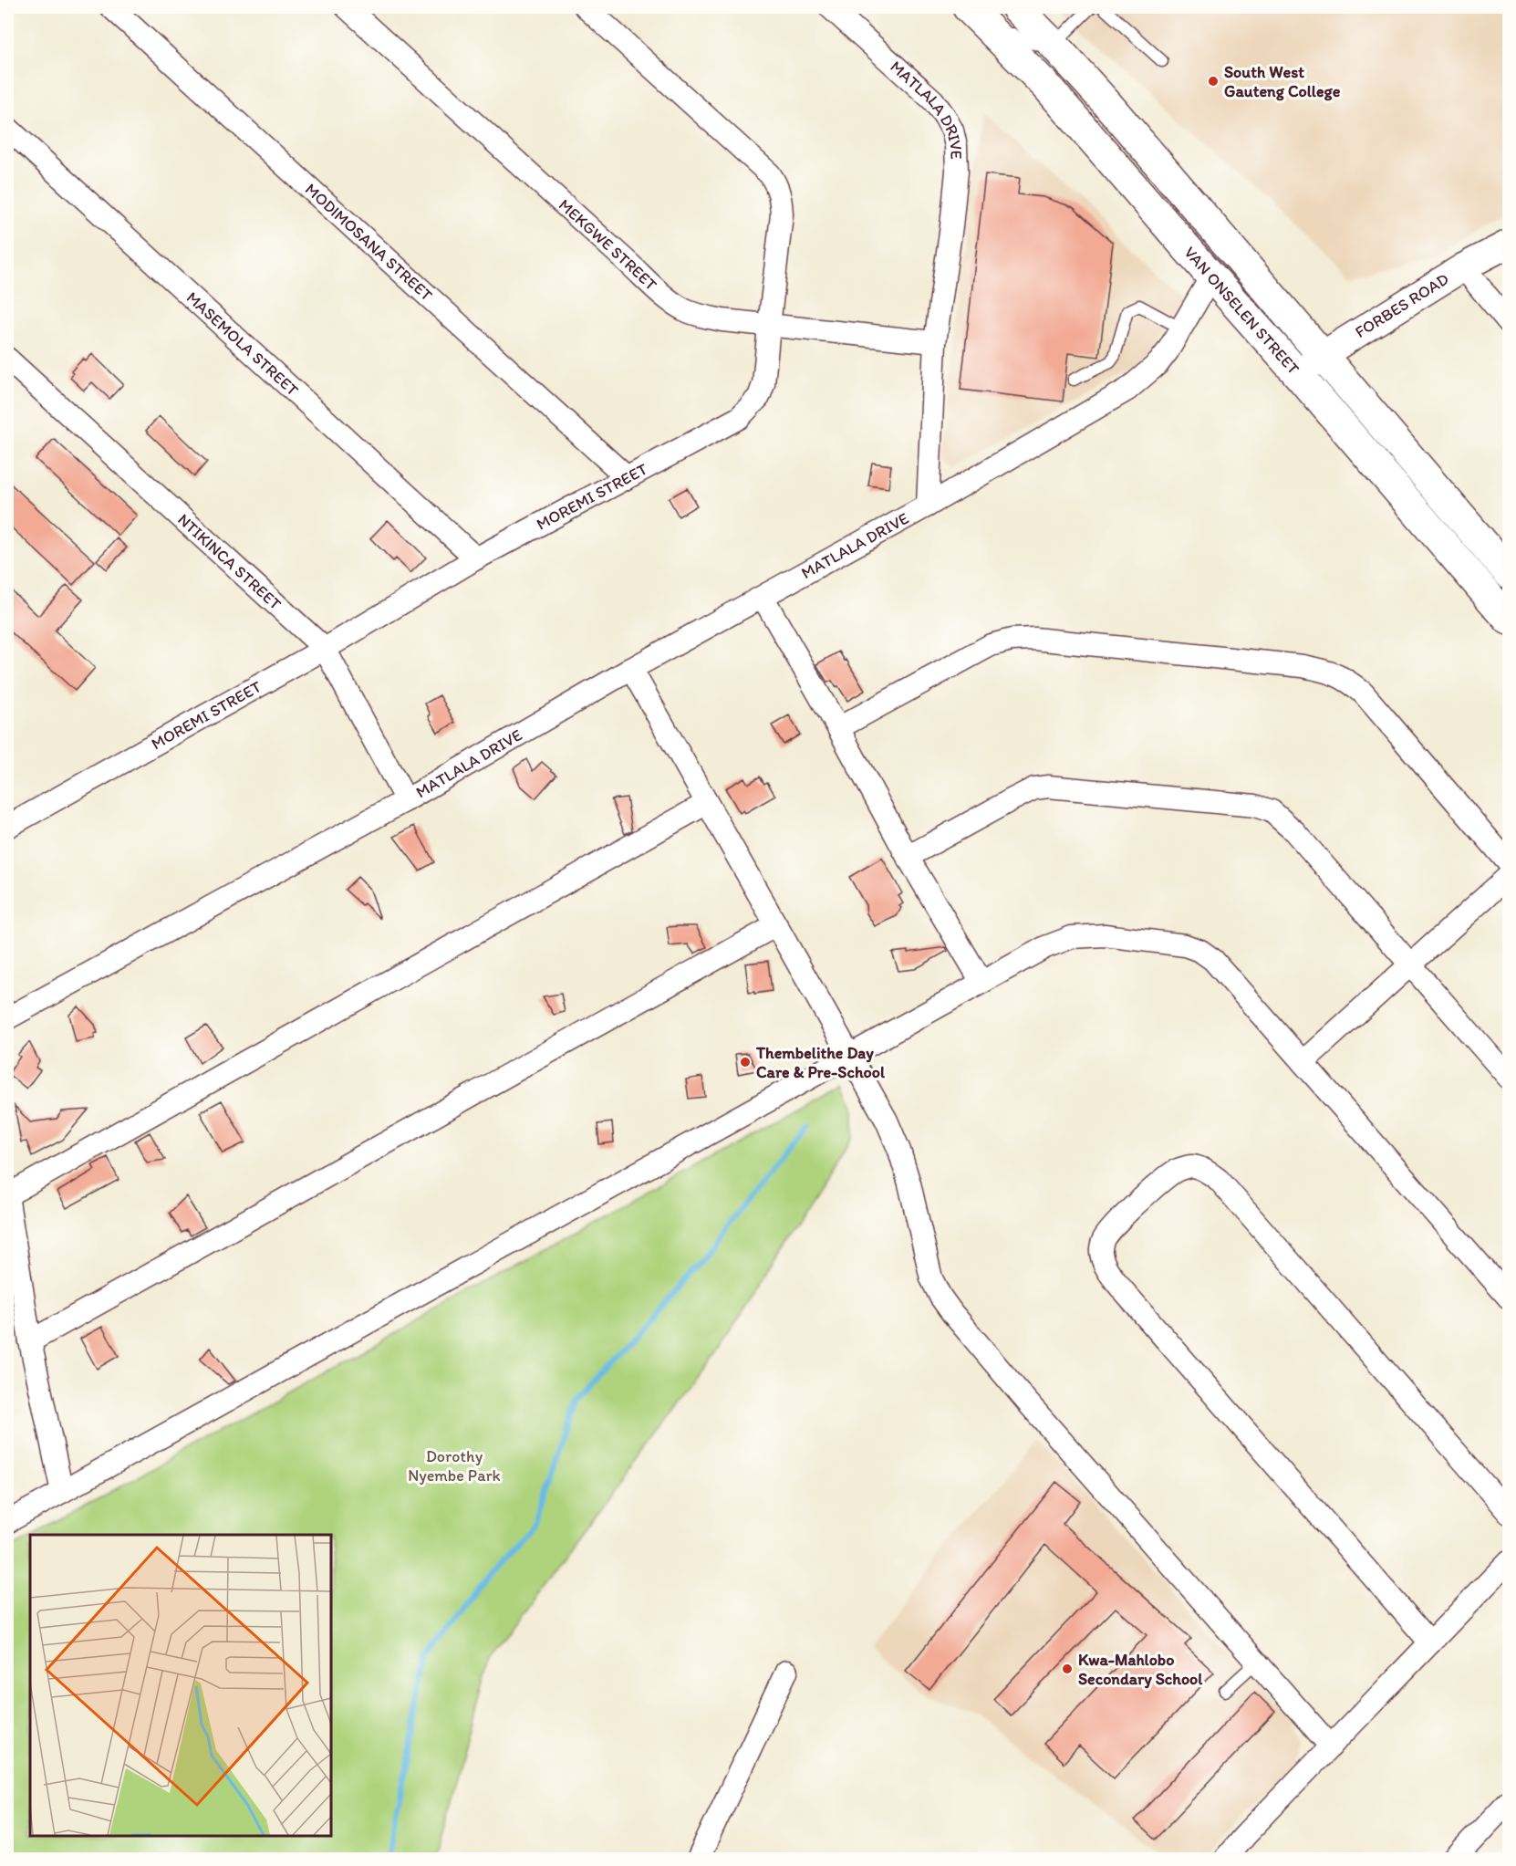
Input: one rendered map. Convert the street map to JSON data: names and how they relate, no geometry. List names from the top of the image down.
{
  "streets": {
    "main road": ["VAN ONSELEN STREET"],
    "street": [
      "MATLALA DRIVE",
      "MODIMOSANA STREET",
      "MEKGWE STREET",
      "FORBES ROAD",
      "MASEMOLA STREET",
      "MOREMI STREET",
      "NTIKINCA STREET"
    ]
  },
  "crossings": [
    ["MATLALA DRIVE", "MEKGWE STREET"],
    ["MATLALA DRIVE", "VAN ONSELEN STREET"],
    ["MATLALA DRIVE", "NTIKINCA STREET"],
    ["MODIMOSANA STREET", "MOREMI STREET"],
    ["MEKGWE STREET", "MOREMI STREET"],
    ["FORBES ROAD", "VAN ONSELEN STREET"],
    ["MASEMOLA STREET", "MOREMI STREET"],
    ["MOREMI STREET", "NTIKINCA STREET"]
  ],
  "parks": ["Dorothy Nyembe Park"],
  "places": ["South West Gauteng College", "Thembelithe Day Care & Pre-School", "Kwa-Mahlobo Secondary School"]
}
